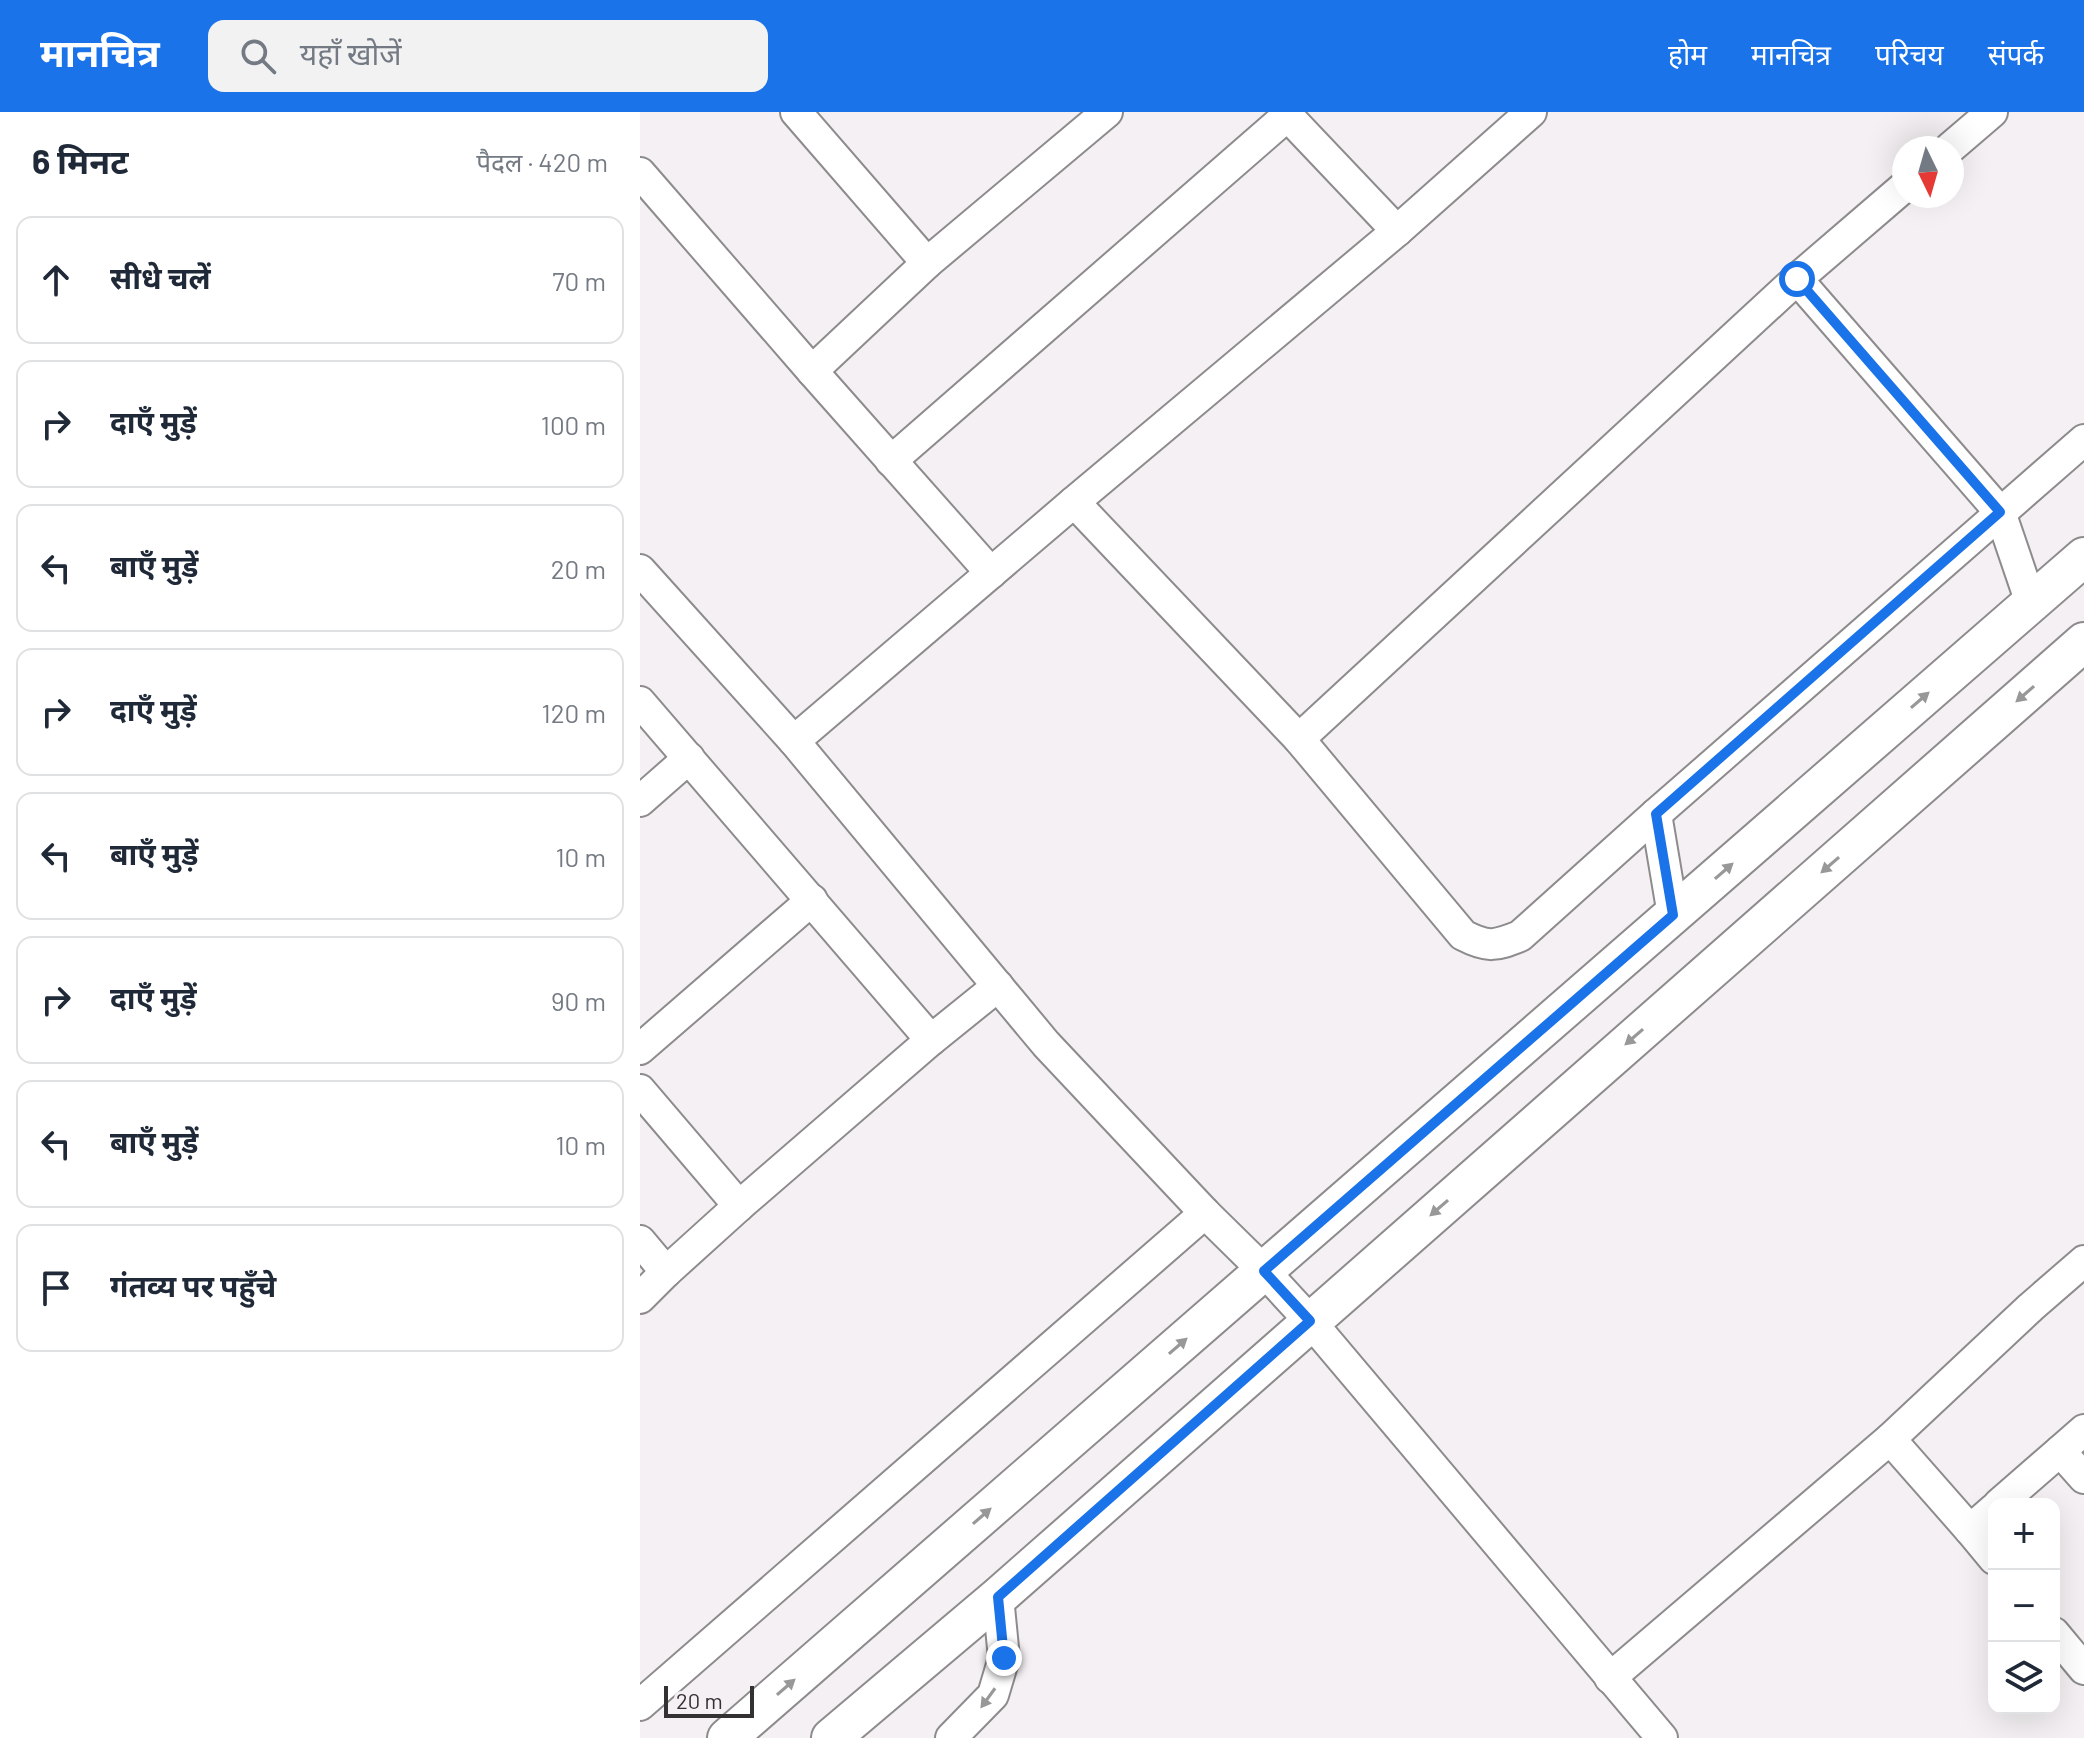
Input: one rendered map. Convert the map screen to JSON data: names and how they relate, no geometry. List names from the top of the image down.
{
  "scale_bar": "20 m",
  "north": "bottom",
  "page": {
    "header": "मानचित्र",
    "search": "यहाँ खोजें",
    "nav": [
      "होम",
      "मानचित्र",
      "परिचय",
      "संपर्क"
    ],
    "heading": ["6 मिनट", "पैदल · 420 m"],
    "list": [
      ["सीधे चलें", "70 m"],
      ["दाएँ मुड़ें", "100 m"],
      ["बाएँ मुड़ें", "20 m"],
      ["दाएँ मुड़ें", "120 m"],
      ["बाएँ मुड़ें", "10 m"],
      ["दाएँ मुड़ें", "90 m"],
      ["बाएँ मुड़ें", "10 m"],
      "गंतव्य पर पहुँचे"
    ],
    "map_buttons": ["+", "−"],
    "scale": "20 m"
  }
}
